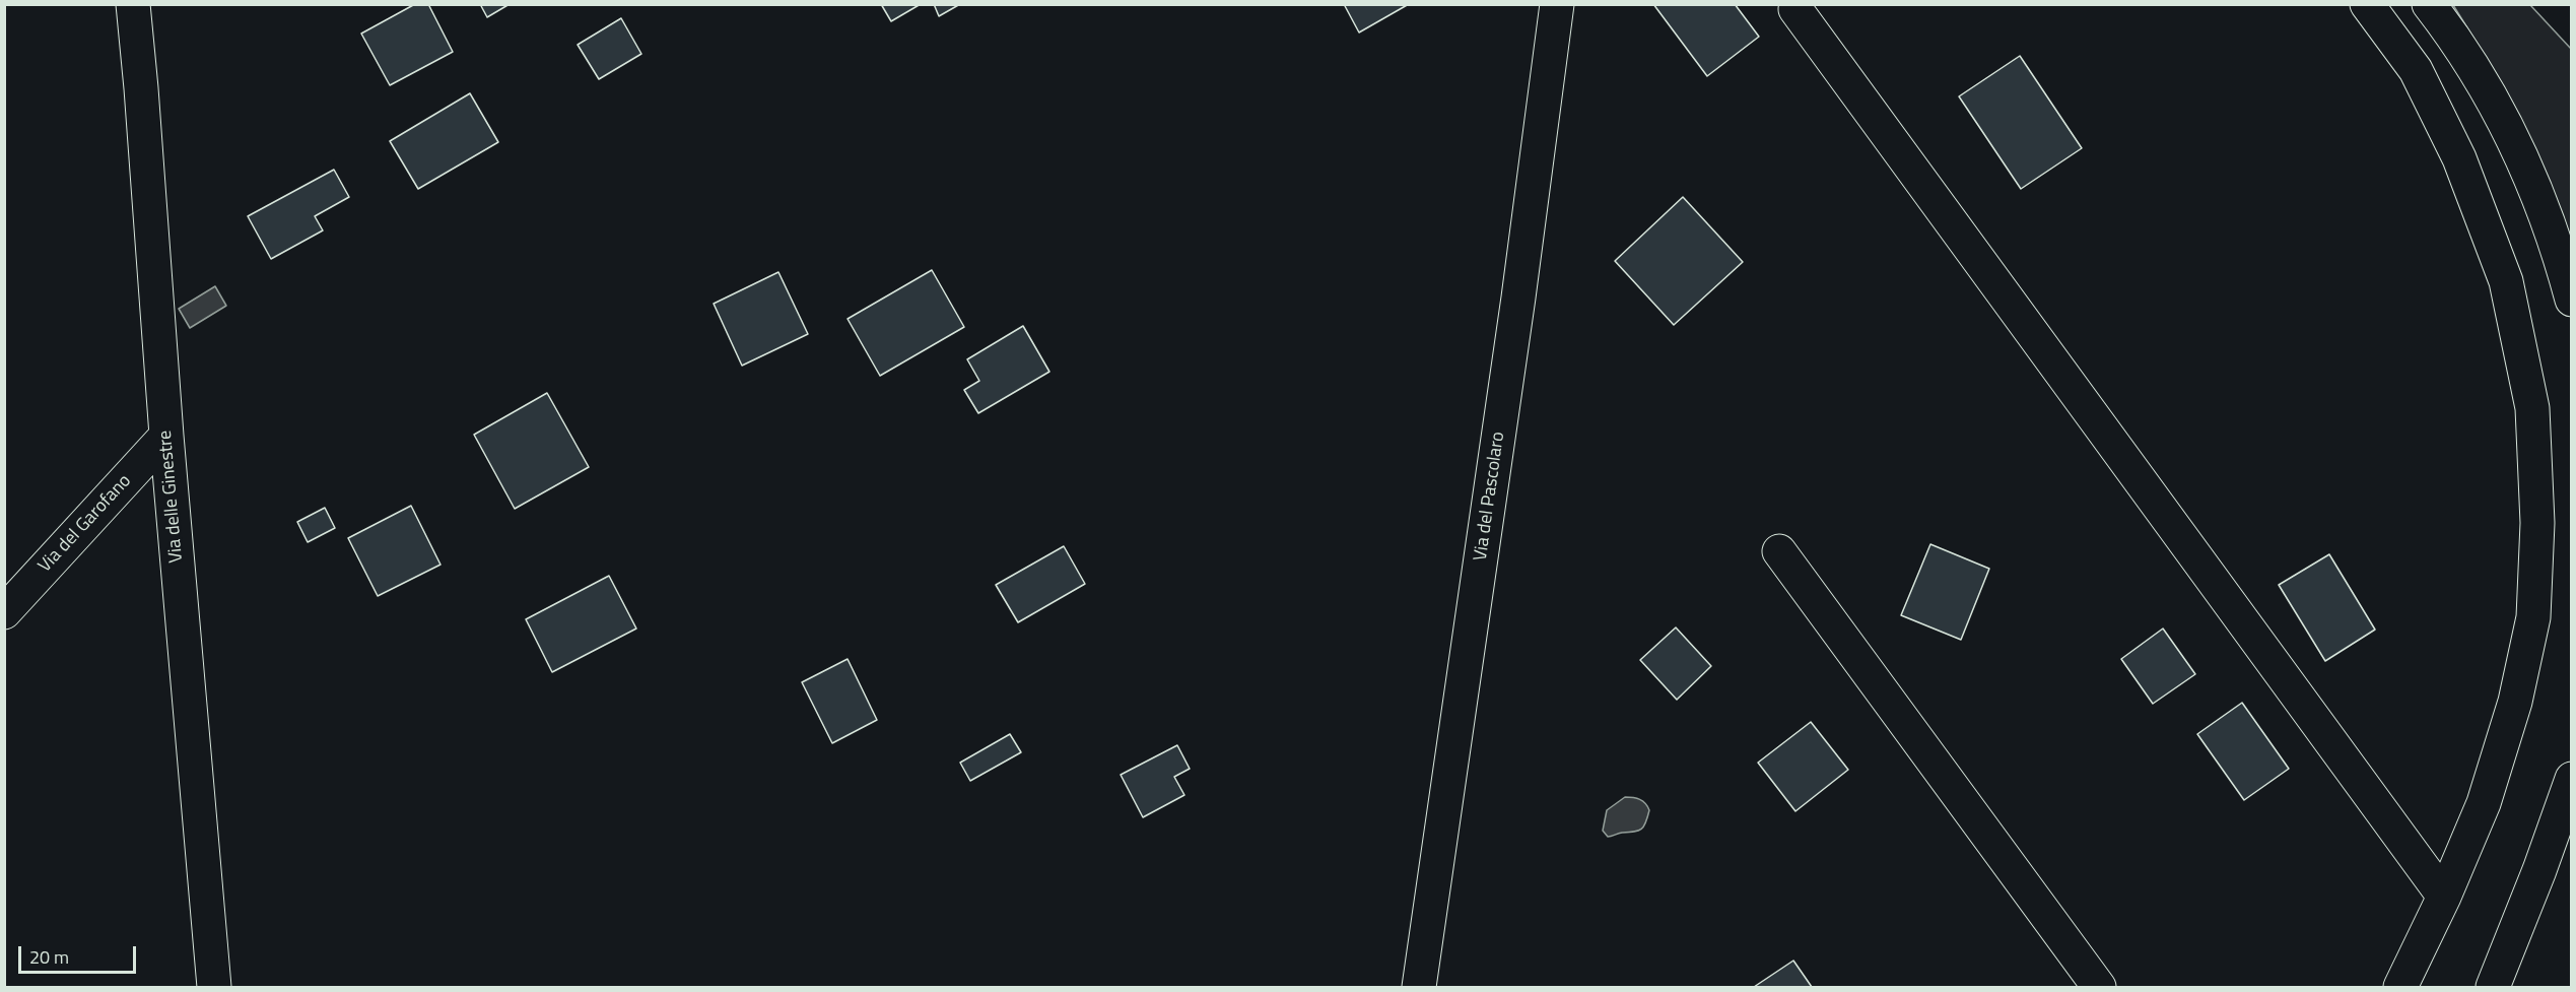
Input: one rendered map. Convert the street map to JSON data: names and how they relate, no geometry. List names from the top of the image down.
{
  "streets": {
    "street": ["Via delle Ginestre", "Via del Pascolaro", "Via del Garofano"]
  },
  "crossings": [
    ["Via delle Ginestre", "Via del Garofano"]
  ],
  "scale_bar": "20 m"
}
